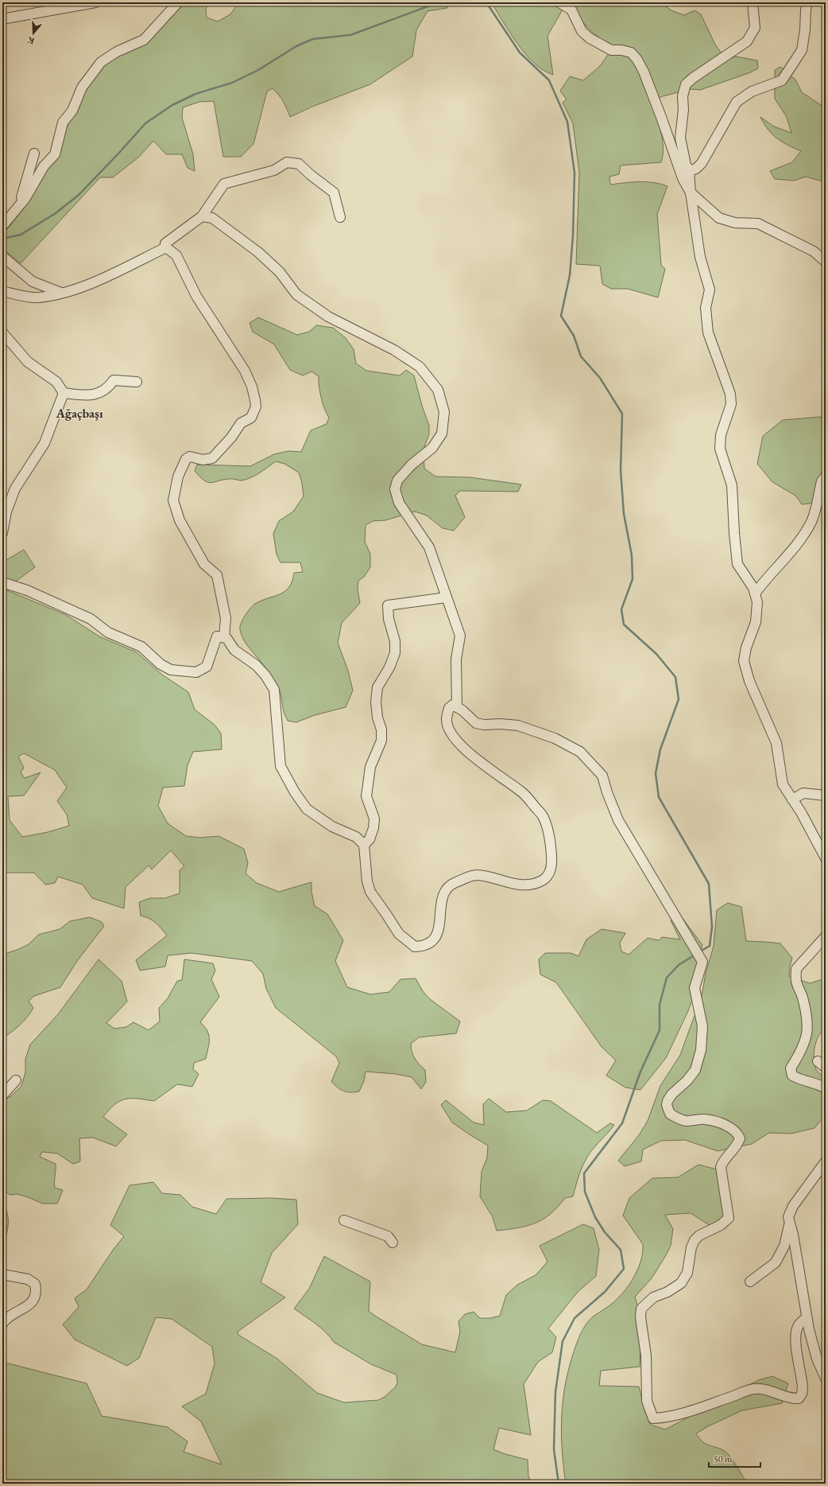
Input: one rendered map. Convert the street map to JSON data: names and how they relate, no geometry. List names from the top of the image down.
{
  "districts": ["Ağaçbaşı"],
  "scale_bar": "50 m",
  "north": "bottom"
}
